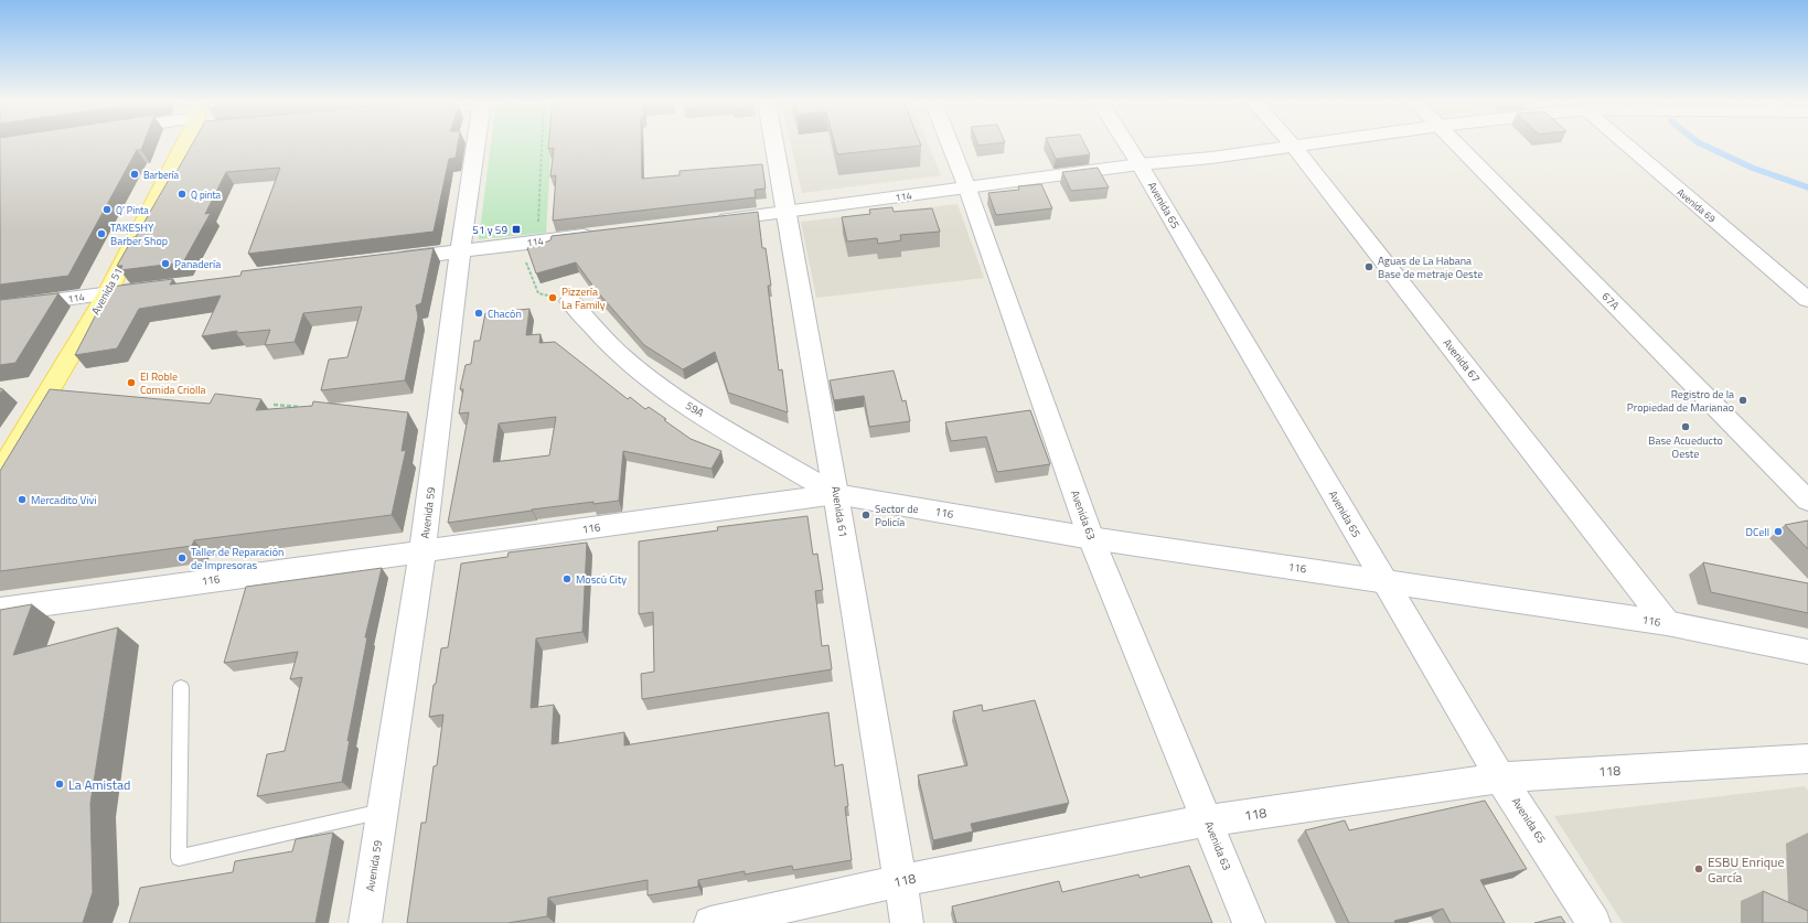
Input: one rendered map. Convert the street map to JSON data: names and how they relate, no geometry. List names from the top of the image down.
{
  "streets": {
    "main road": ["Avenida 51"],
    "street": [
      "114",
      "Avenida 65",
      "Avenida 69",
      "67A",
      "Avenida 67",
      "59A",
      "Avenida 61",
      "Avenida 59",
      "116",
      "Avenida 63",
      "118"
    ]
  },
  "crossings": [
    ["114", "Avenida 65"],
    ["114", "Avenida 51"],
    ["114", "Avenida 67"],
    ["114", "Avenida 61"],
    ["114", "Avenida 59"],
    ["114", "Avenida 63"],
    ["Avenida 65", "116"],
    ["Avenida 65", "118"],
    ["Avenida 67", "116"],
    ["59A", "Avenida 61"],
    ["59A", "116"],
    ["Avenida 61", "116"],
    ["Avenida 61", "118"],
    ["Avenida 59", "116"],
    ["116", "Avenida 63"],
    ["Avenida 63", "118"]
  ],
  "places": {
    "other": [
      "Barbería",
      "Q pinta",
      "Q’ Pinta",
      "TAKESHY Barber Shop",
      "Panadería",
      "Aguas de La Habana Base de metraje Oeste",
      "Pizzería La Family",
      "Chacón",
      "El Roble Comida Criolla",
      "Registro de la Propiedad de Marianao",
      "Base Acueducto Oeste",
      "Mercadito Vivi",
      "Sector de Policía",
      "DCell",
      "Taller de Reparación de Impresoras",
      "Moscú City",
      "La Amistad",
      "ESBU Enrique García"
    ],
    "transit": ["51 y 59"]
  }
}
